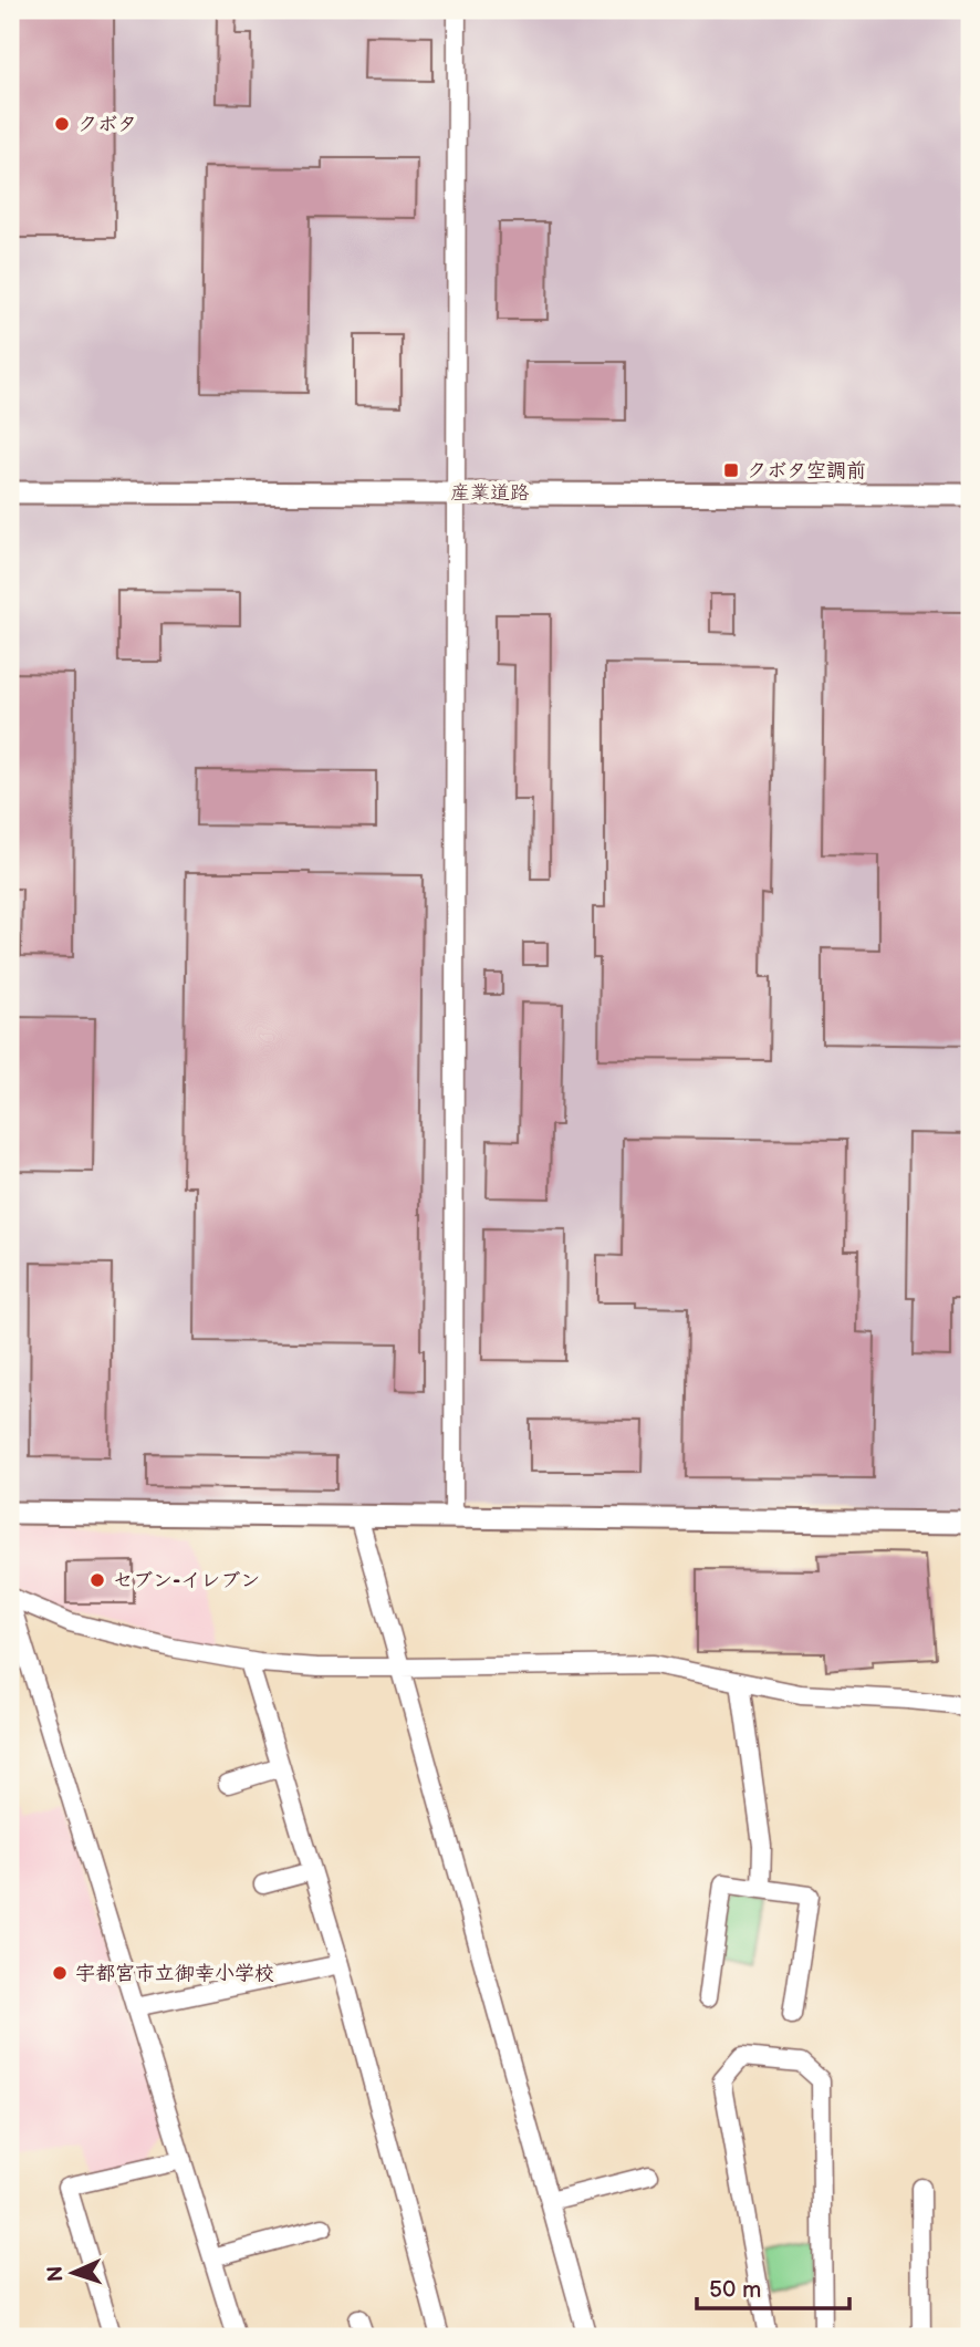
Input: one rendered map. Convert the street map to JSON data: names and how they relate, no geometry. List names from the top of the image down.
{
  "streets": {
    "street": ["産業道路"]
  },
  "places": {
    "other": ["クボタ", "セブン-イレブン", "宇都宮市立御幸小学校"],
    "transit": ["クボタ空調前"]
  },
  "scale_bar": "50 m",
  "north": "left"
}
